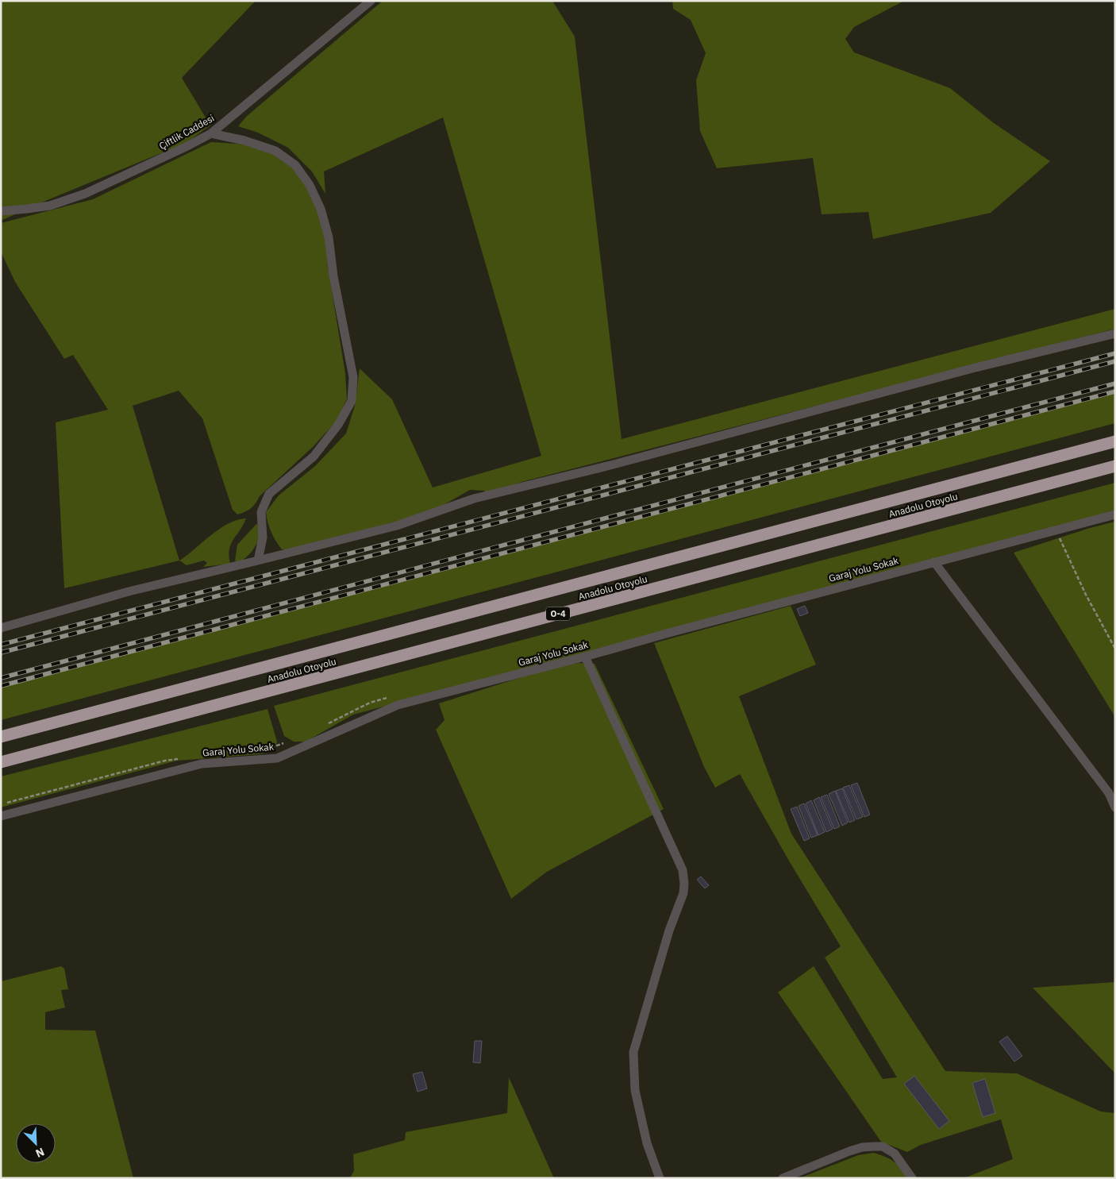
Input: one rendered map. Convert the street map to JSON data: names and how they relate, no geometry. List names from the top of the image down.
{
  "streets": {
    "highway": ["Anadolu Otoyolu", "O-4"],
    "street": ["Çiftlik Caddesi", "Garaj Yolu Sokak"]
  },
  "north": "bottom right"
}
